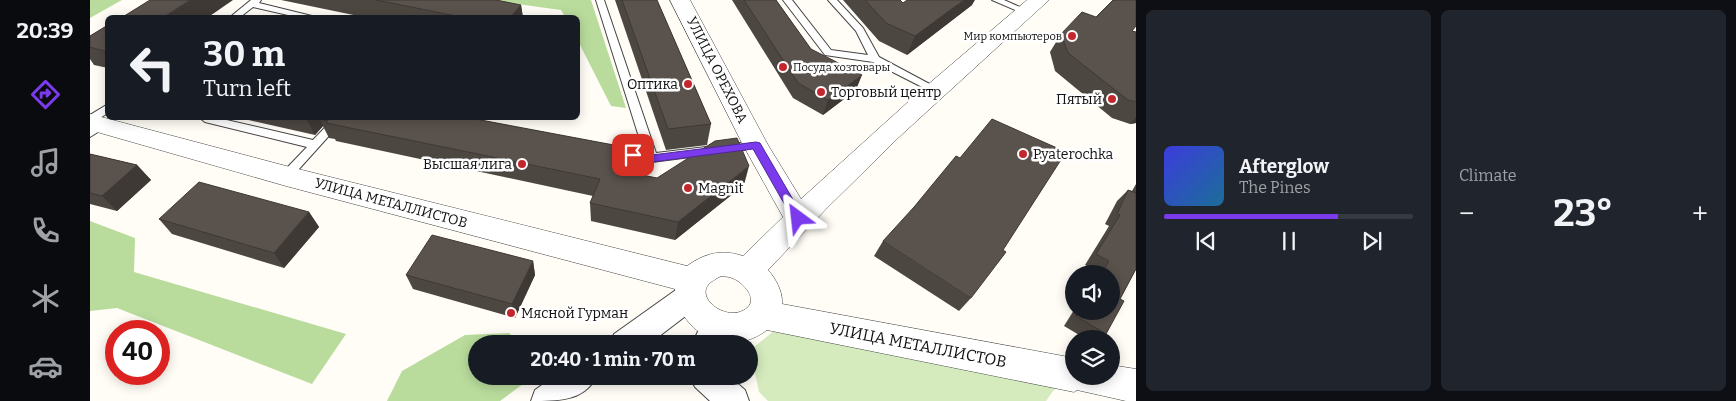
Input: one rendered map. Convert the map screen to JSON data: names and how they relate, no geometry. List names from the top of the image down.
{
  "streets": {
    "street": ["УЛИЦА ОРЕХОВА", "УЛИЦА МЕТАЛЛИСТОВ"]
  },
  "places": [
    "Мир компьютеров",
    "Посуда хозтовары",
    "Оптика",
    "Торговый центр",
    "Пятый",
    "Pyaterochka",
    "Высшая лига",
    "Magnit",
    "Мясной Гурман"
  ],
  "page": {
    "tabs": "20:39",
    "tile": "Climate",
    "turn": ["30 m", "Turn left"],
    "song": ["Afterglow", "The Pines"],
    "heat": ["−", "23°", "+"],
    "limit": "40",
    "trip": "20:40 · 1 min · 70 m"
  }
}
